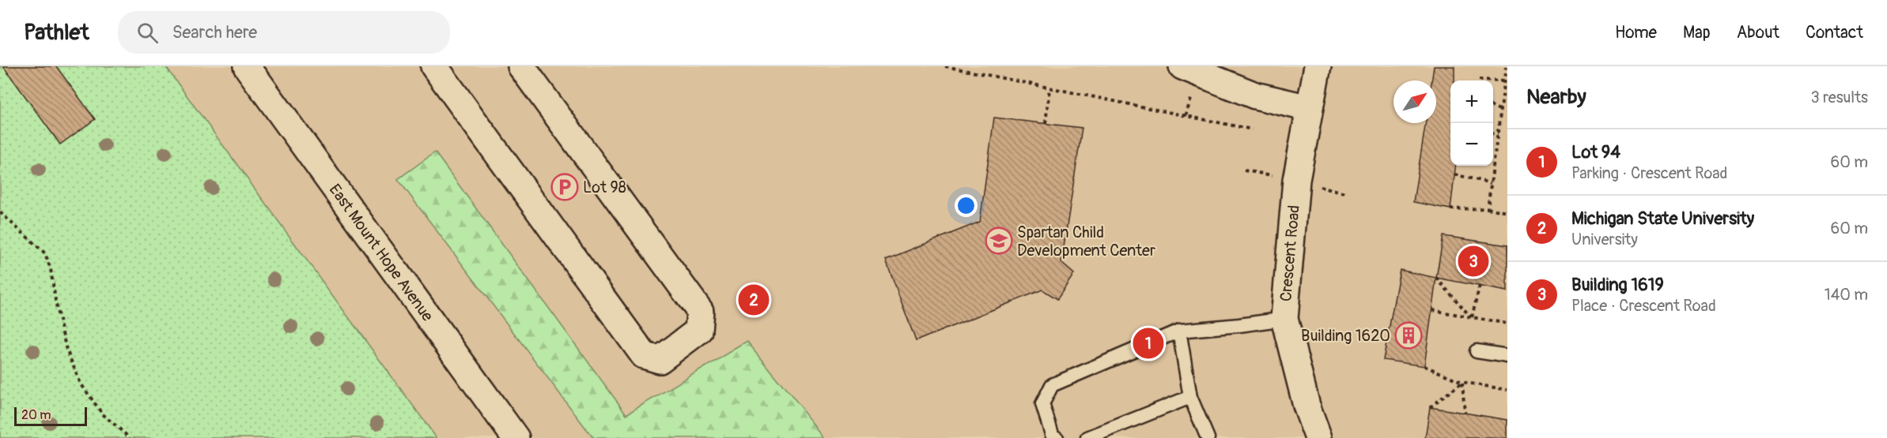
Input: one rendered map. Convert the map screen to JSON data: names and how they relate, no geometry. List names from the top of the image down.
{
  "streets": {
    "street": ["East Mount Hope Avenue", "Crescent Road"]
  },
  "places": {
    "parking": ["Lot 98"],
    "school or university": ["Spartan Child Development Center"],
    "building": ["Building 1620"]
  },
  "scale_bar": "20 m",
  "north": "top right",
  "page": {
    "header": "Pathlet",
    "search": "Search here",
    "nav": [
      "Home",
      "Map",
      "About",
      "Contact"
    ],
    "heading": ["Nearby", "3 results"],
    "map_buttons": ["+", "−"],
    "list": [
      {
        "mark": "1",
        "name": "Lot 94",
        "note": "Parking · Crescent Road",
        "value": "60 m"
      },
      {
        "mark": "2",
        "name": "Michigan State University",
        "note": "University",
        "value": "60 m"
      },
      {
        "mark": "3",
        "name": "Building 1619",
        "note": "Place · Crescent Road",
        "value": "140 m"
      }
    ],
    "pins": ["3", "2", "1"],
    "scale": "20 m"
  }
}
